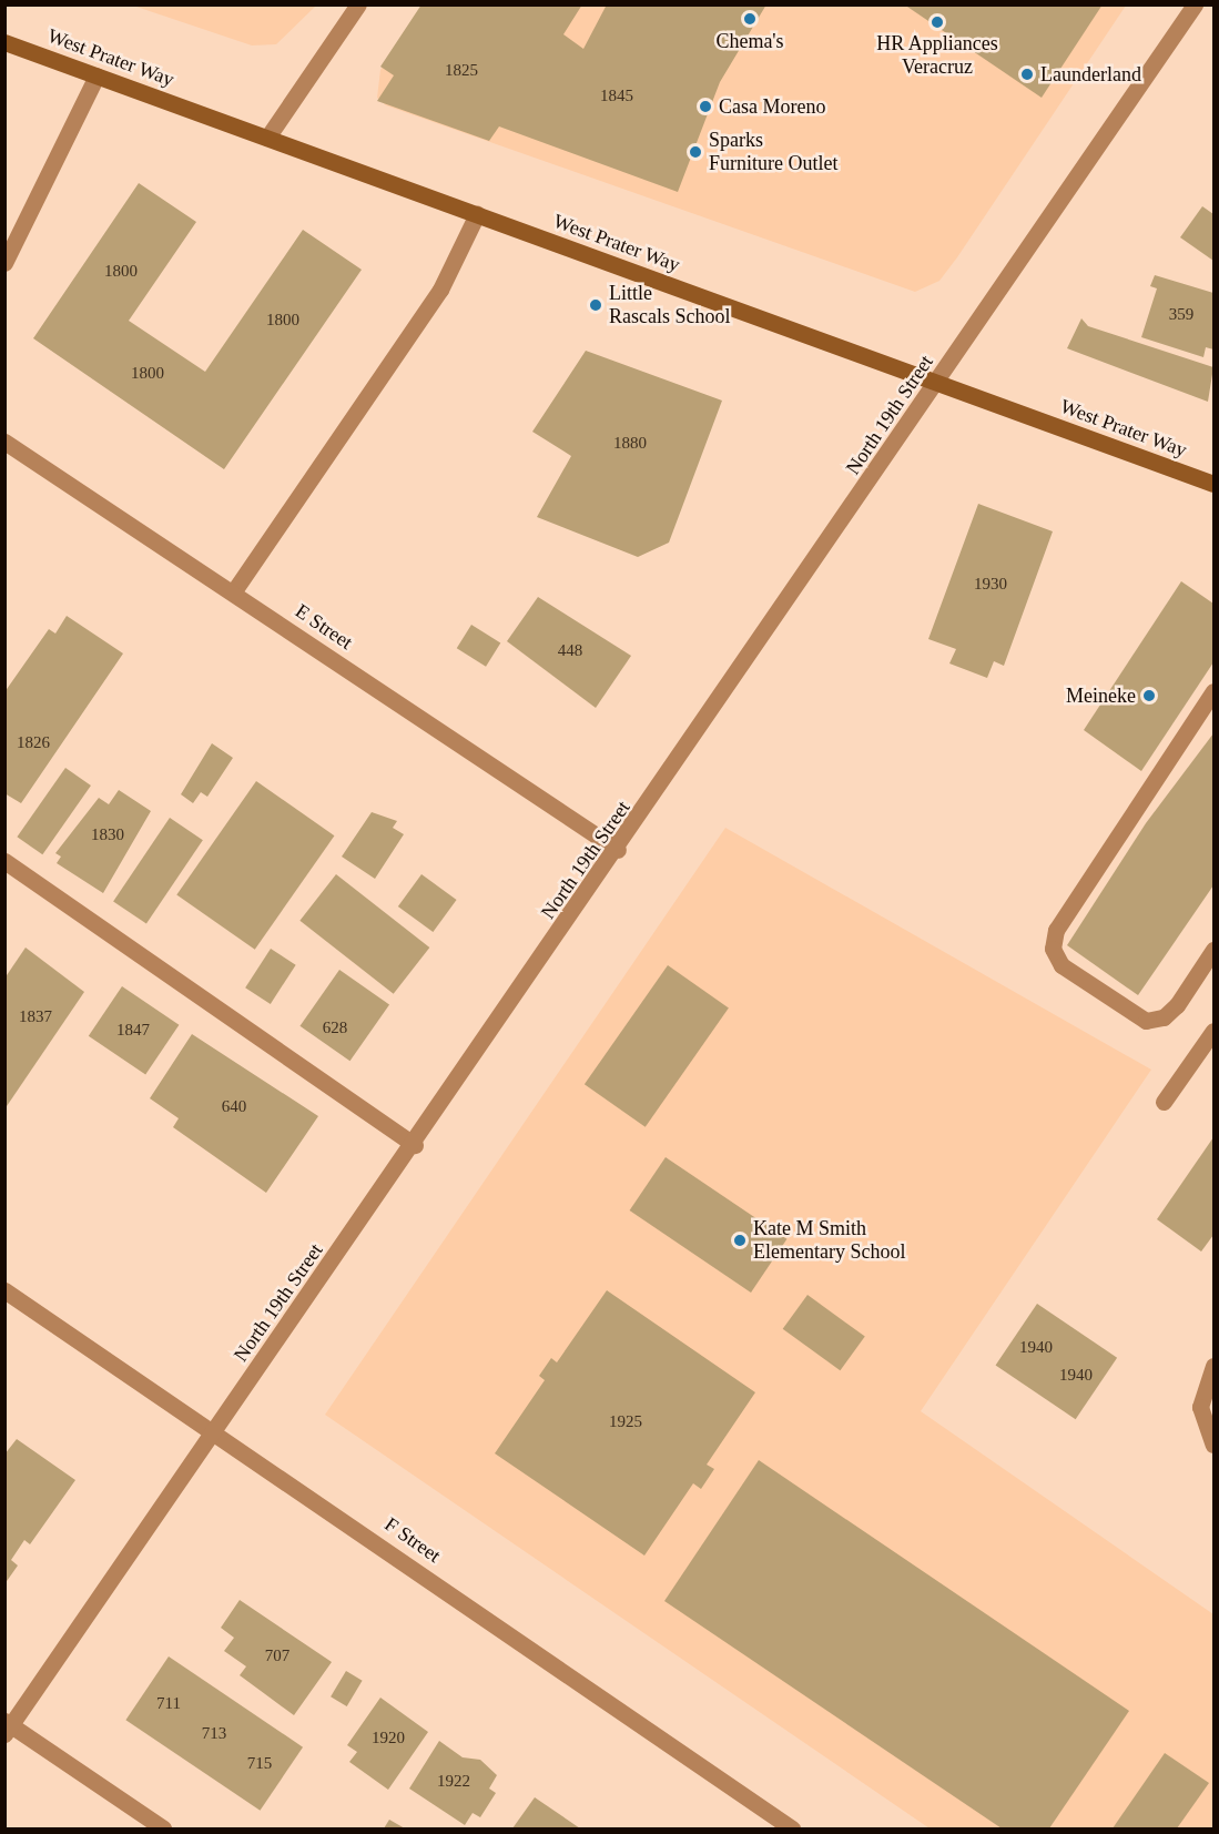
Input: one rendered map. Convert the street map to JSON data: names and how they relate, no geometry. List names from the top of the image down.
{
  "streets": {
    "main road": ["West Prater Way"],
    "street": ["North 19th Street", "E Street", "F Street"]
  },
  "crossings": [
    ["West Prater Way", "North 19th Street"],
    ["North 19th Street", "E Street"],
    ["North 19th Street", "F Street"]
  ],
  "places": [
    "Chema's",
    "HR Appliances Veracruz",
    "Launderland",
    "Casa Moreno",
    "Sparks Furniture Outlet",
    "Little Rascals School",
    "Meineke",
    "Kate M Smith Elementary School"
  ],
  "house_numbers": [
    "1825",
    "1845",
    "1800",
    "359",
    "1800",
    "1800",
    "1880",
    "1930",
    "448",
    "1826",
    "1830",
    "1837",
    "628",
    "1847",
    "640",
    "1940",
    "1940",
    "1925",
    "707",
    "711",
    "713",
    "1920",
    "715",
    "1922"
  ]
}
